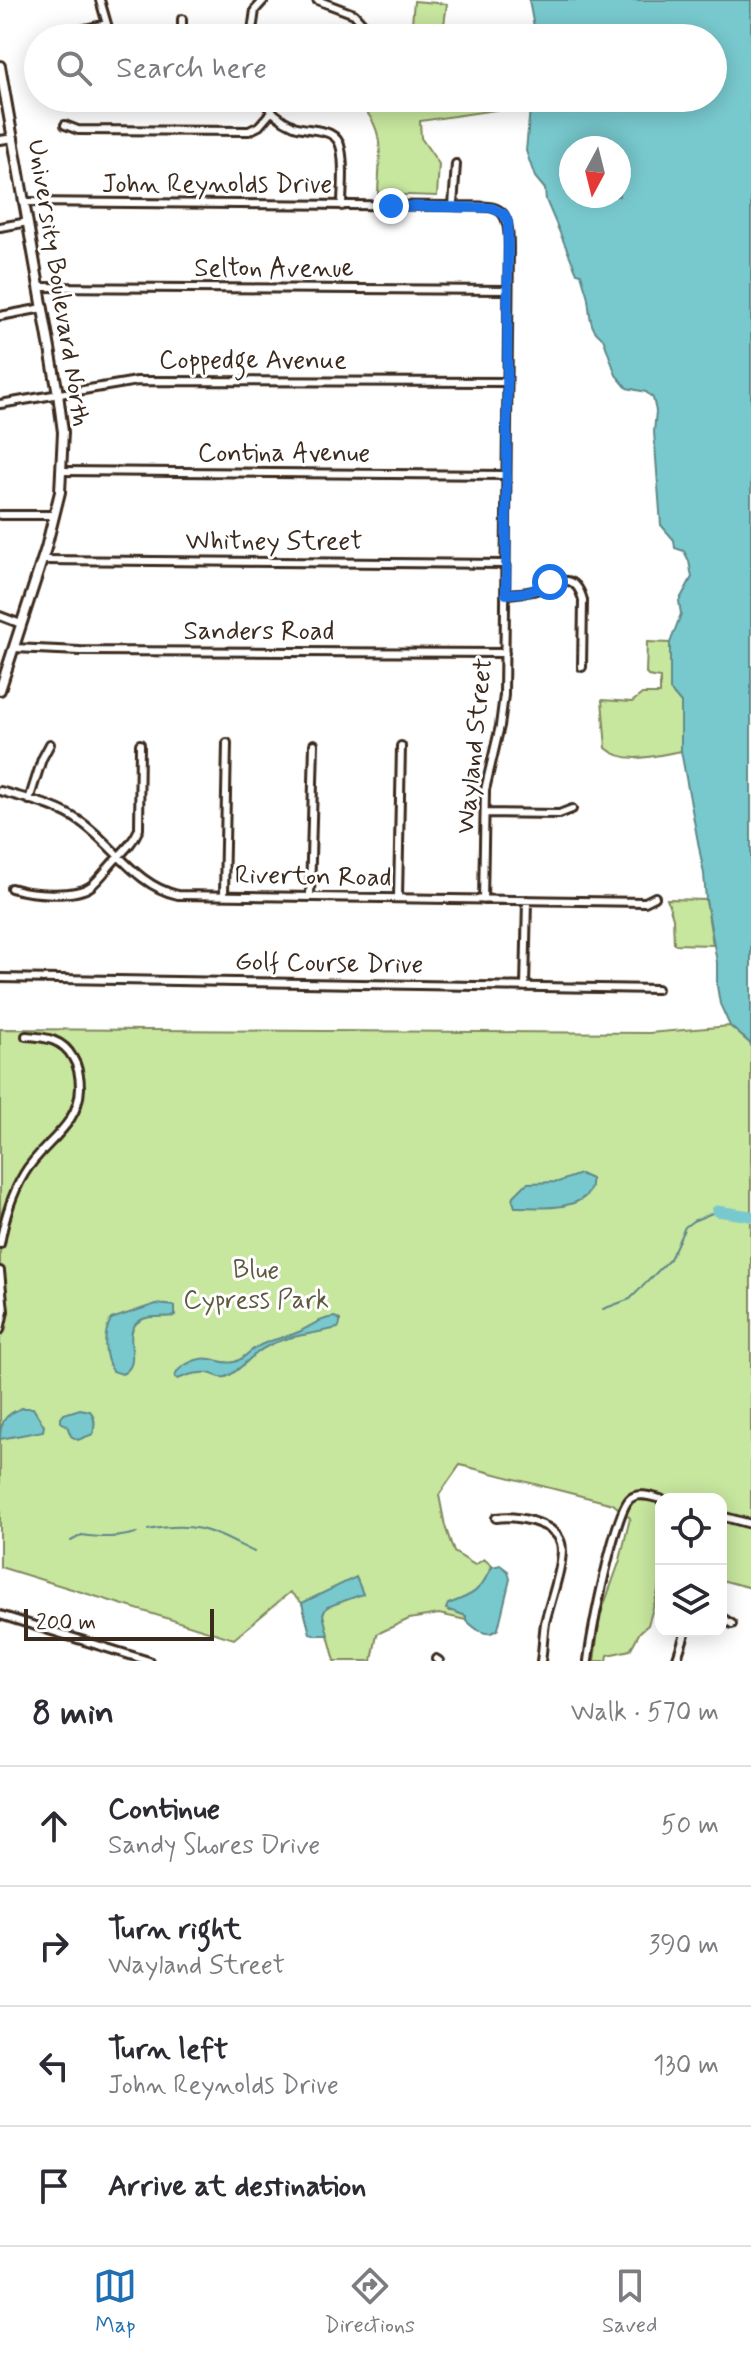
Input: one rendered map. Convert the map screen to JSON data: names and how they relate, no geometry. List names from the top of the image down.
{
  "streets": {
    "street": [
      "John Reynolds Drive",
      "Selton Avenue",
      "University Boulevard North",
      "Coppedge Avenue",
      "Contina Avenue",
      "Whitney Street",
      "Sanders Road",
      "Wayland Street",
      "Riverton Road",
      "Golf Course Drive"
    ]
  },
  "crossings": [
    ["John Reynolds Drive", "University Boulevard North"],
    ["John Reynolds Drive", "Wayland Street"],
    ["Selton Avenue", "University Boulevard North"],
    ["Selton Avenue", "Wayland Street"],
    ["University Boulevard North", "Coppedge Avenue"],
    ["University Boulevard North", "Contina Avenue"],
    ["University Boulevard North", "Whitney Street"],
    ["University Boulevard North", "Sanders Road"],
    ["Coppedge Avenue", "Wayland Street"],
    ["Contina Avenue", "Wayland Street"],
    ["Whitney Street", "Wayland Street"],
    ["Sanders Road", "Wayland Street"],
    ["Wayland Street", "Riverton Road"]
  ],
  "parks": ["Blue Cypress Park"],
  "scale_bar": "200 m",
  "north": "bottom",
  "page": {
    "search": "Search here",
    "scale": "200 m",
    "heading": ["8 min", "Walk · 570 m"],
    "list": [
      ["Continue", "Sandy Shores Drive", "50 m"],
      ["Turn right", "Wayland Street", "390 m"],
      ["Turn left", "John Reynolds Drive", "130 m"],
      "Arrive at destination"
    ],
    "nav": ["Map", "Directions", "Saved"]
  }
}
